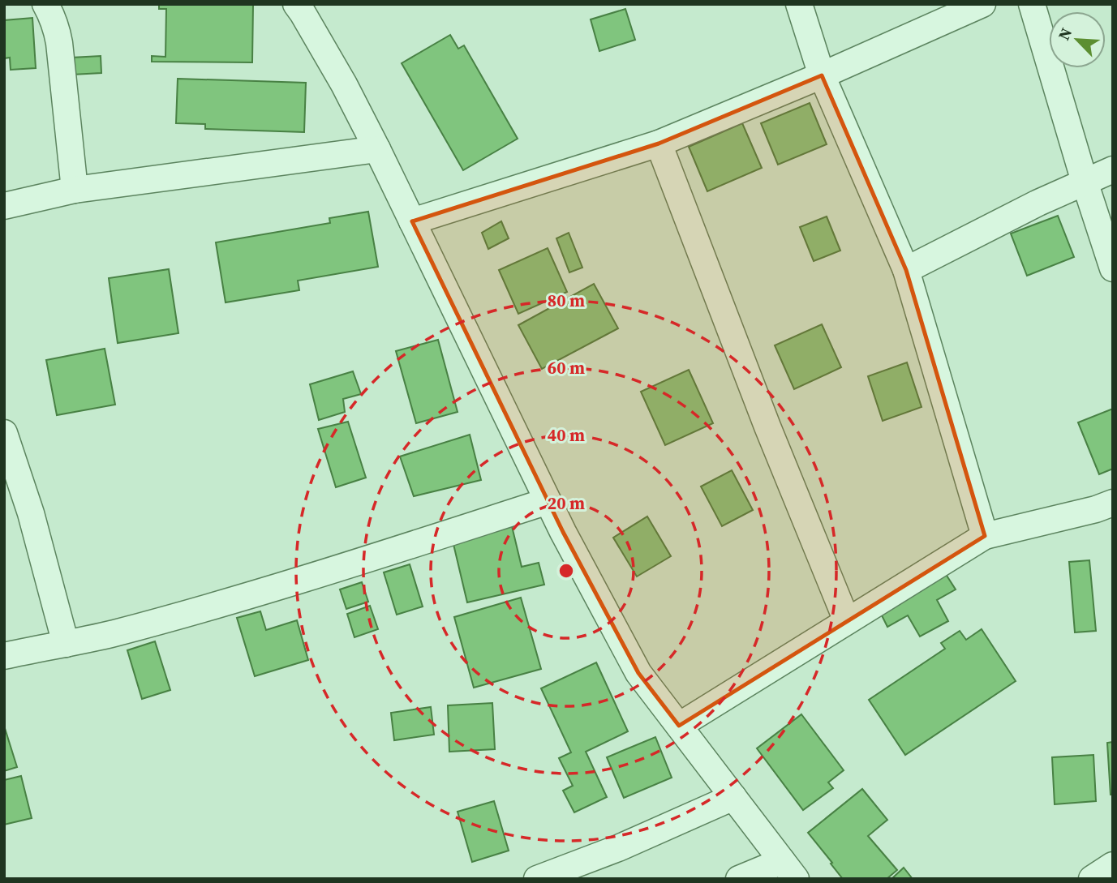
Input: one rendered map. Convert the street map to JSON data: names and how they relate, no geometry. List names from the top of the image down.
{
  "north": "top left",
  "rings": [
    "80 m",
    "60 m",
    "40 m",
    "20 m"
  ]
}
